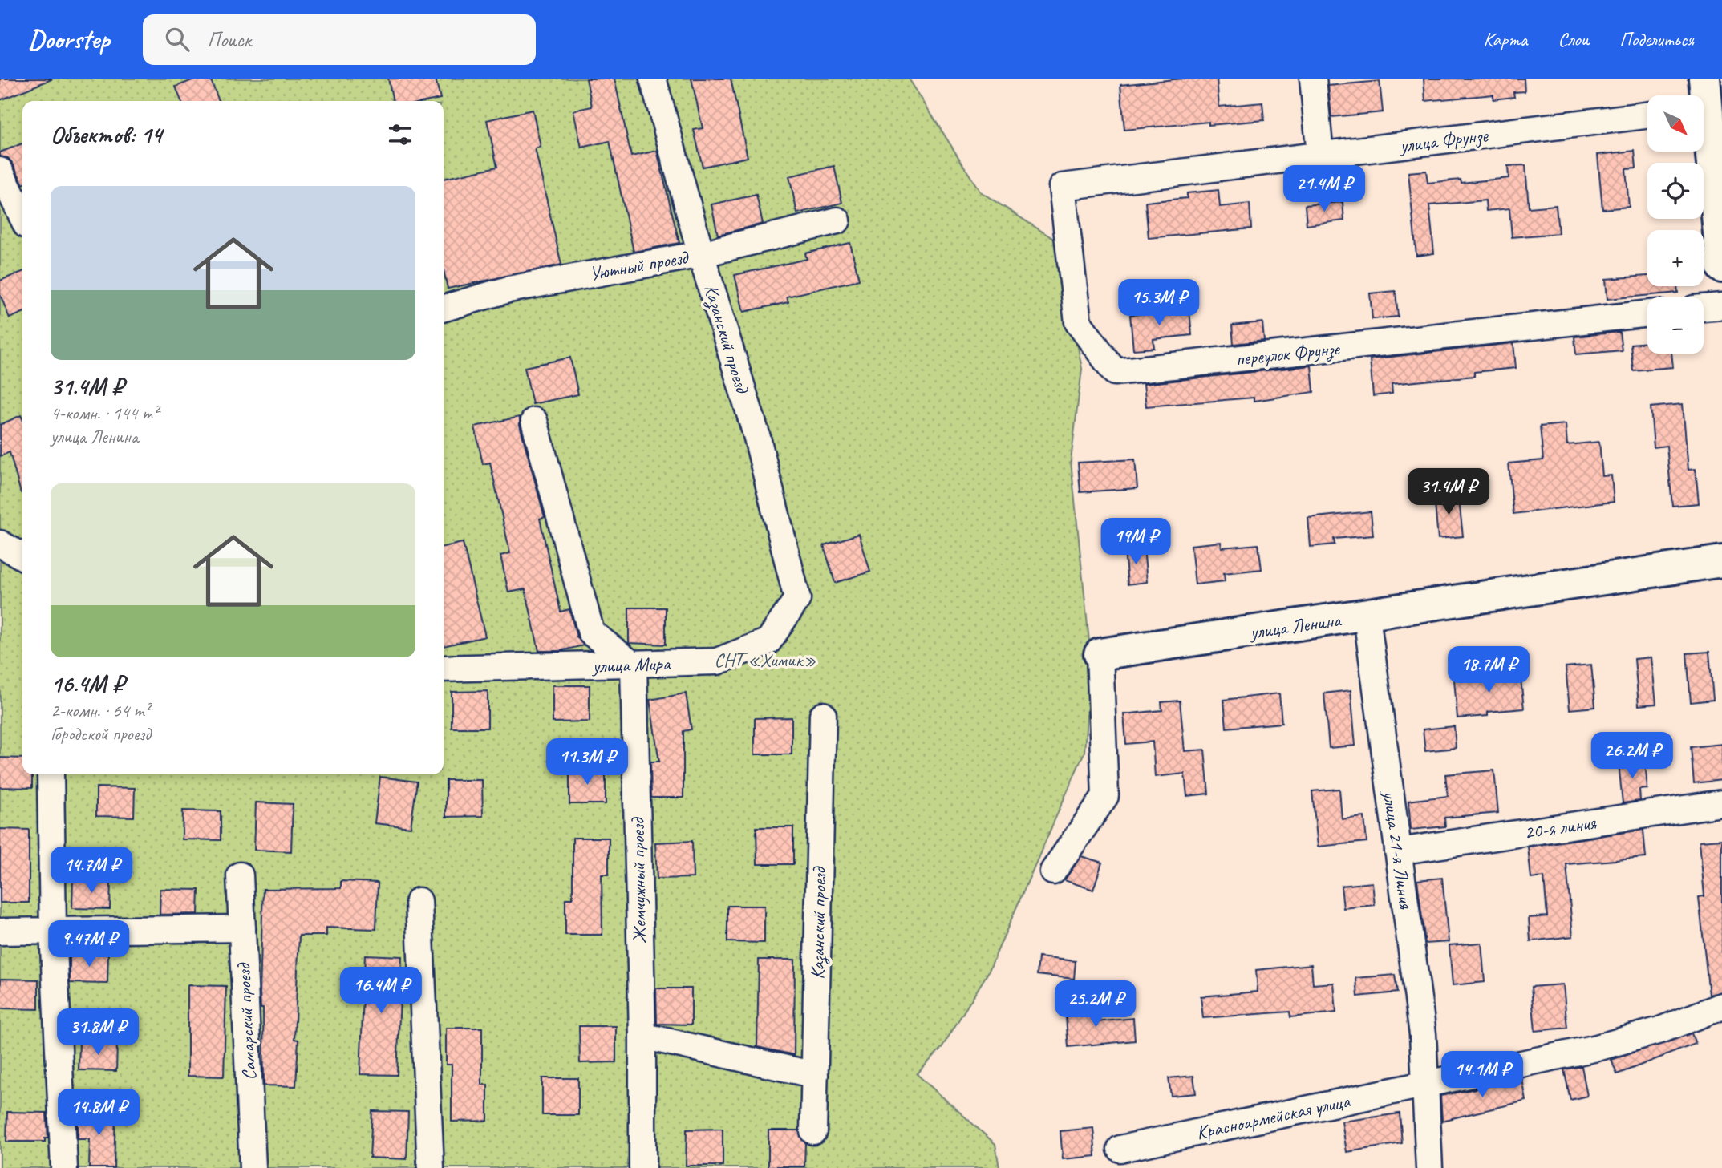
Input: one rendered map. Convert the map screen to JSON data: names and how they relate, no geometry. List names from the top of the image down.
{
  "streets": {
    "street": [
      "улица Фрунзе",
      "Уютный проезд",
      "Казанский проезд",
      "переулок Фрунзе",
      "улица Ленина",
      "улица Мира",
      "20-я линия",
      "улица 21-я Линия",
      "Жемчужный проезд",
      "Самарский проезд",
      "Красноармейская улица"
    ]
  },
  "crossings": [
    ["улица Фрунзе", "переулок Фрунзе"],
    ["Уютный проезд", "Казанский проезд"],
    ["Казанский проезд", "улица Мира"],
    ["улица Ленина", "улица 21-я Линия"],
    ["улица Мира", "Жемчужный проезд"],
    ["20-я линия", "улица 21-я Линия"],
    ["улица 21-я Линия", "Красноармейская улица"]
  ],
  "parks": ["СНТ «Химик»"],
  "north": "bottom right",
  "page": {
    "header": "Doorstep",
    "search": "Поиск",
    "nav": ["Карта", "Слои", "Поделиться"],
    "map_buttons": ["+", "−"],
    "heading": "Объектов: 14",
    "price": [
      "21.4M ₽",
      "15.3M ₽",
      "31.4M ₽",
      "19M ₽",
      "18.7M ₽",
      "26.2M ₽",
      "11.3M ₽",
      "14.7M ₽",
      "9.47M ₽",
      "16.4M ₽",
      "25.2M ₽",
      "31.8M ₽",
      "14.1M ₽",
      "14.8M ₽"
    ],
    "list": [
      {
        "name": "31.4M ₽",
        "note": "4-комн. · 144 m² · улица Ленина"
      },
      {
        "name": "16.4M ₽",
        "note": "2-комн. · 64 m² · Городской проезд"
      }
    ]
  }
}
